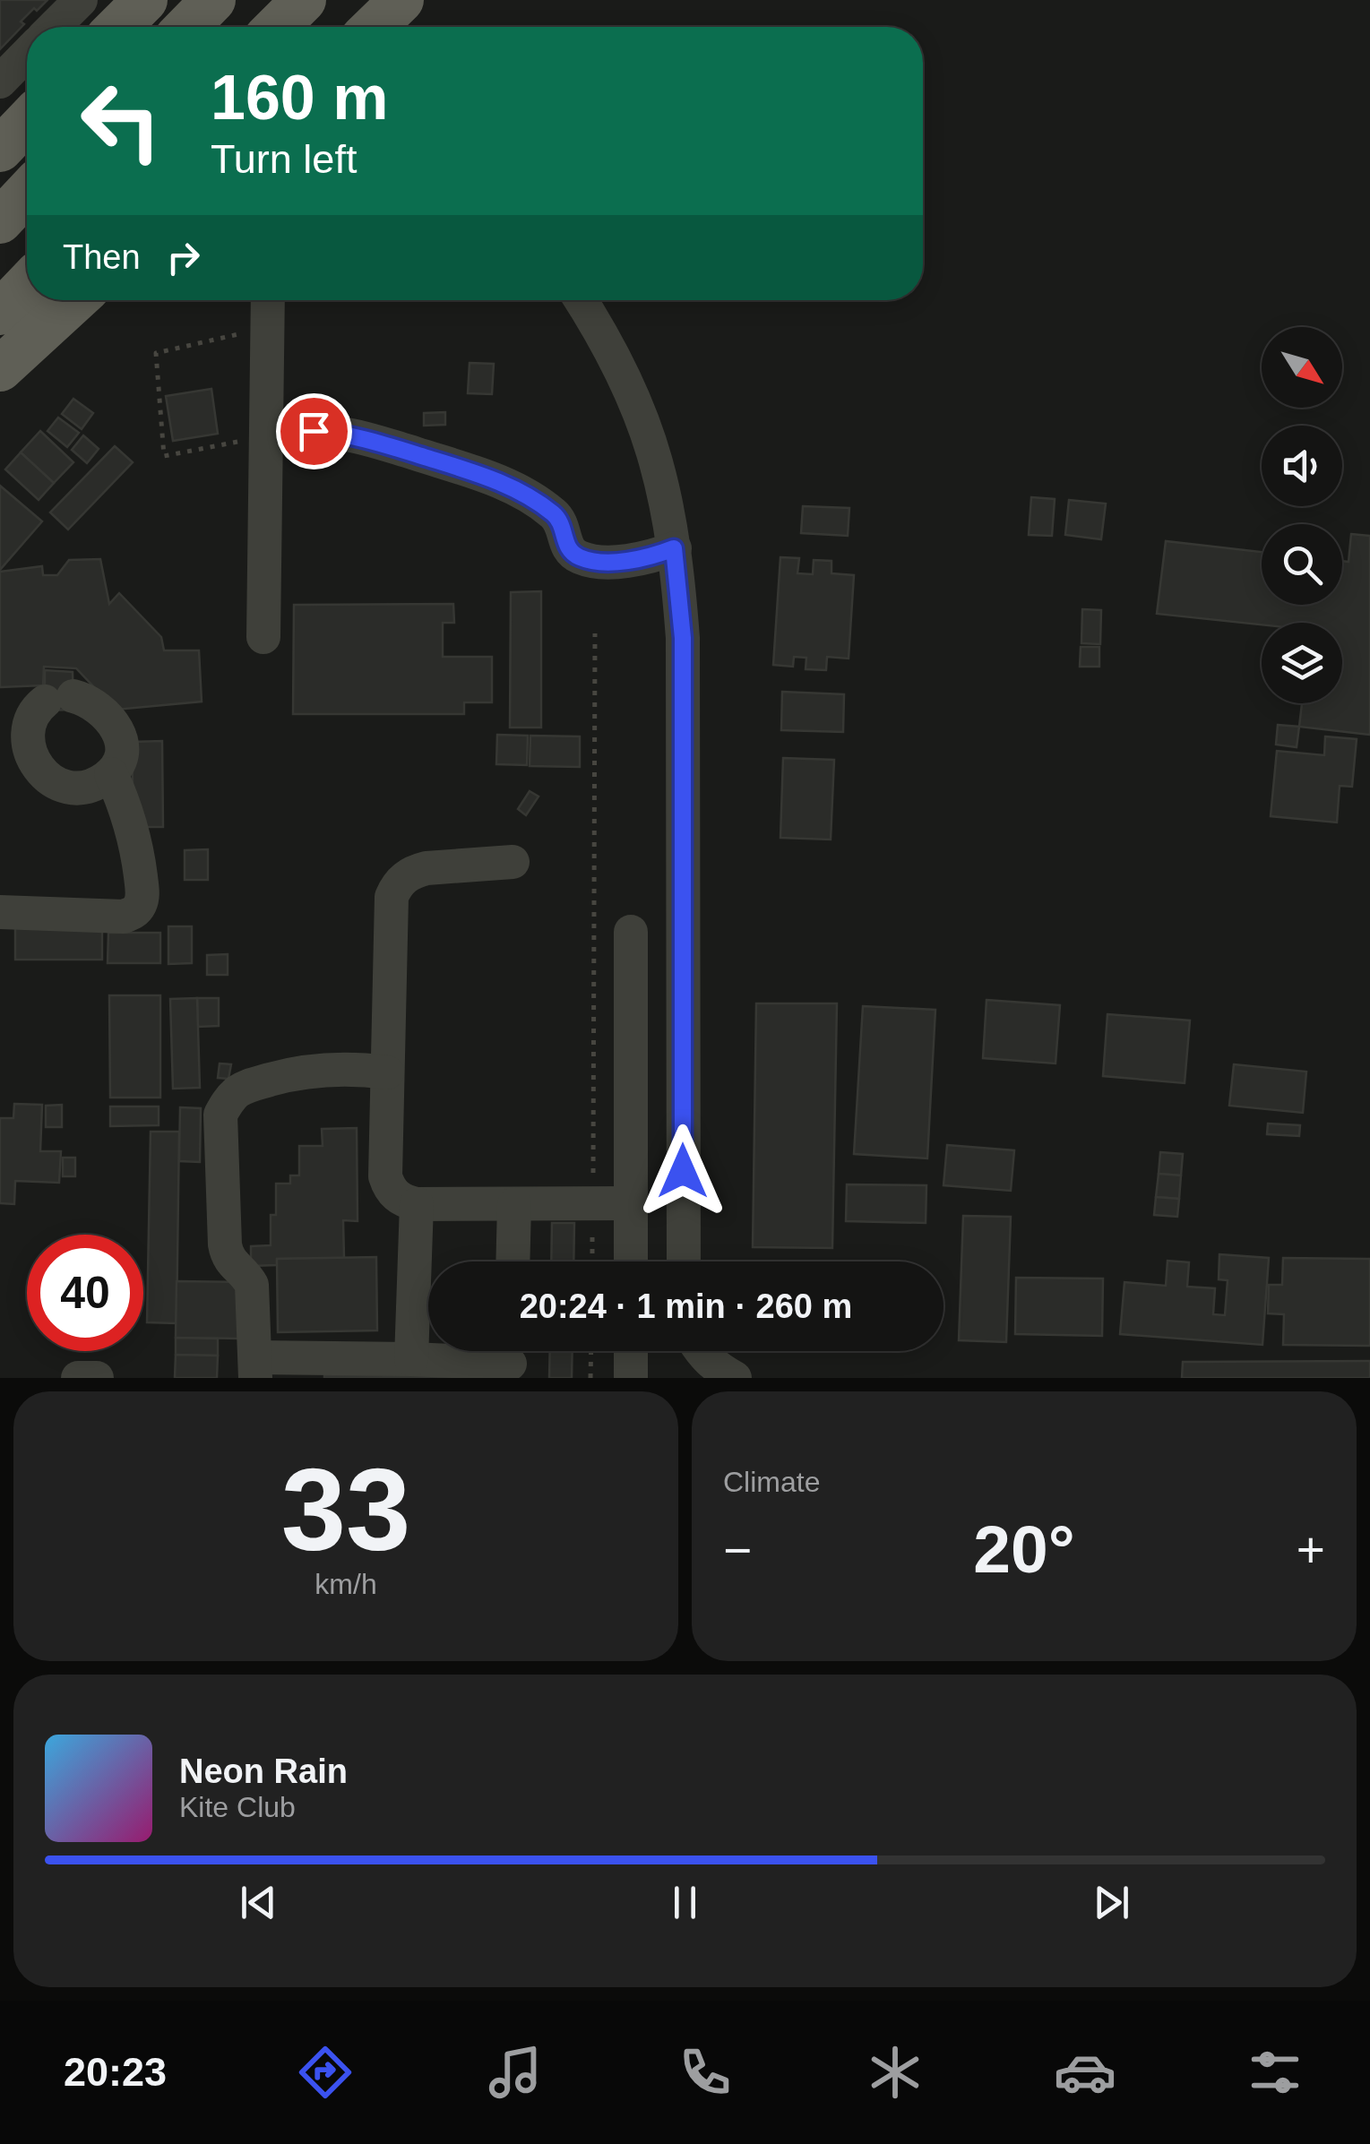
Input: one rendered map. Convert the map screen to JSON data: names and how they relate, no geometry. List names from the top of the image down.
{
  "north": "bottom right",
  "page": {
    "turn": ["160 m", "Turn left"],
    "then": "Then",
    "limit": "40",
    "trip": "20:24 · 1 min · 260 m",
    "tile": [
      ["33", "km/h"],
      "Climate"
    ],
    "heat": ["−", "20°", "+"],
    "song": ["Neon Rain", "Kite Club"],
    "tabs": "20:23"
  }
}
